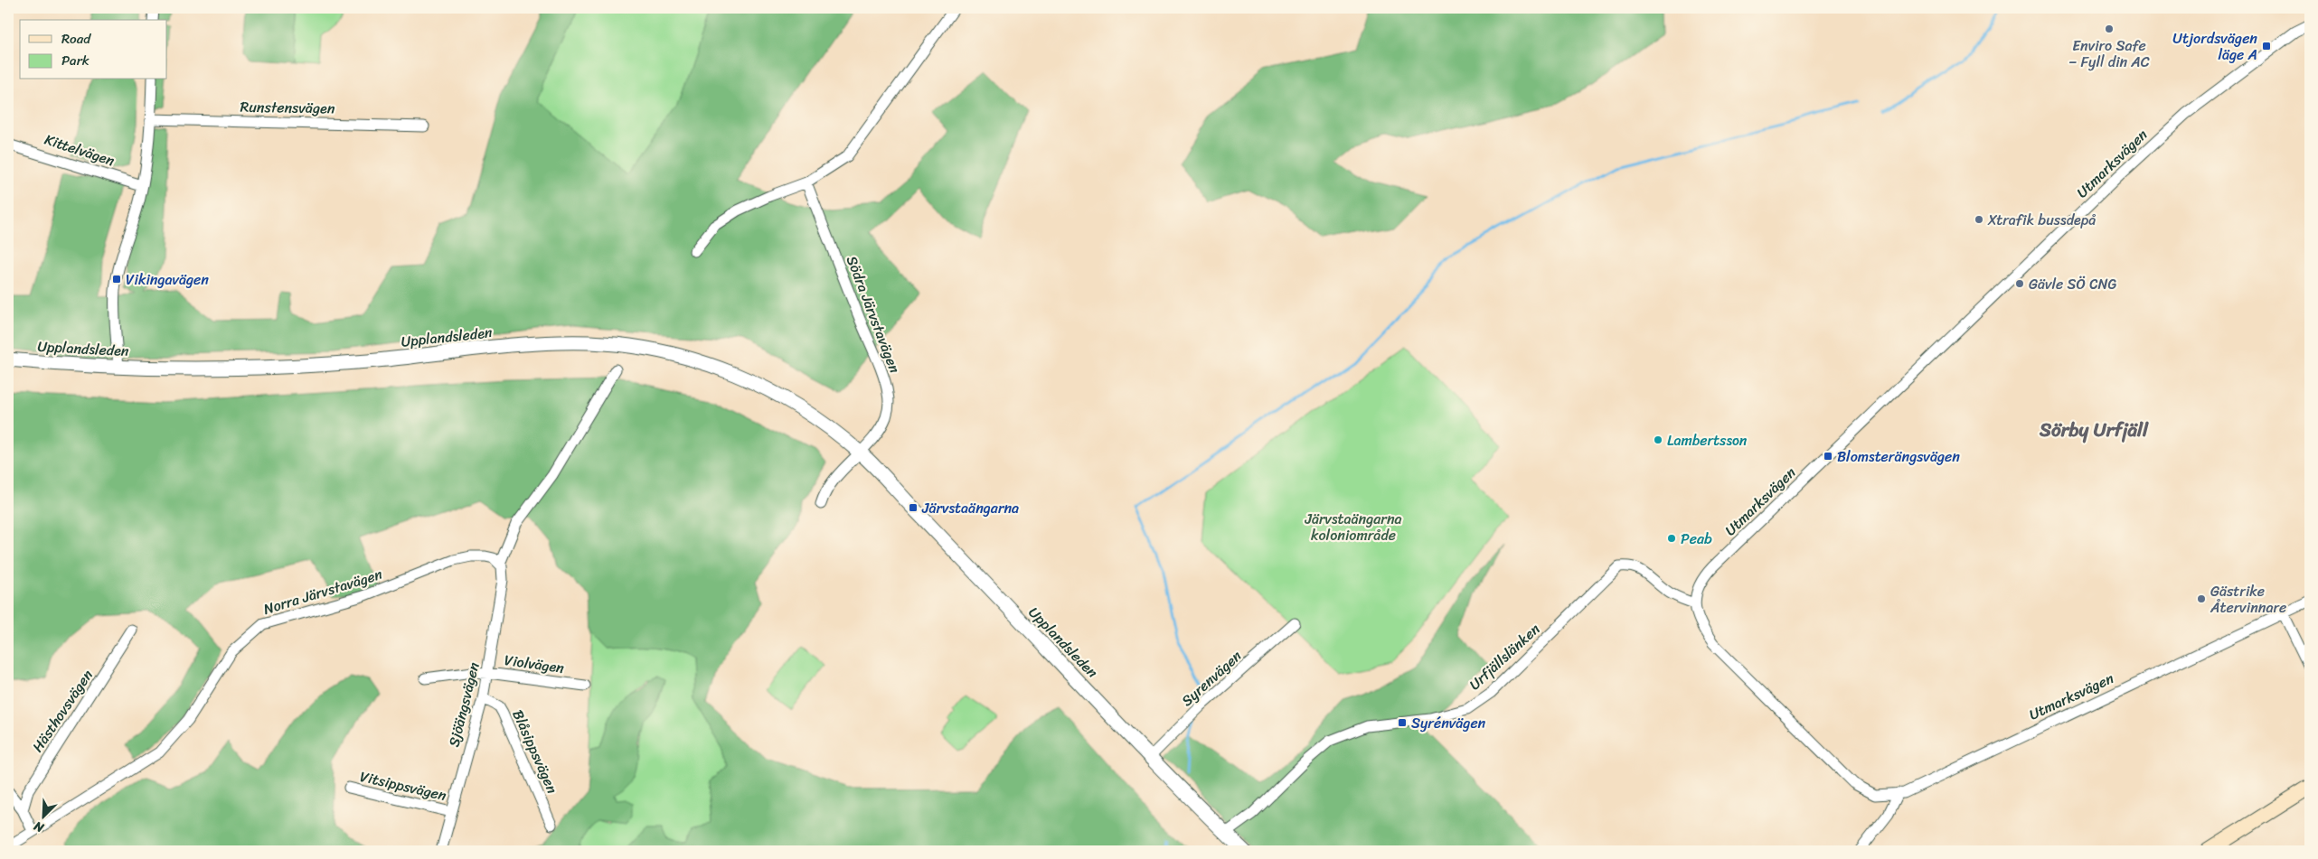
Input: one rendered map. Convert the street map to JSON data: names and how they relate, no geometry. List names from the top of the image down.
{
  "streets": {
    "street": [
      "Runstensvägen",
      "Kittelvägen",
      "Utmarksvägen",
      "Södra Järvstavägen",
      "Upplandsleden",
      "Norra Järvstavägen",
      "Urfjällslänken",
      "Violvägen",
      "Syrenvägen",
      "Sjöängsvägen",
      "Hästhovsvägen",
      "Blåsippsvägen",
      "Vitsippsvägen"
    ]
  },
  "crossings": [
    ["Utmarksvägen", "Urfjällslänken"],
    ["Södra Järvstavägen", "Upplandsleden"],
    ["Upplandsleden", "Urfjällslänken"],
    ["Upplandsleden", "Syrenvägen"],
    ["Norra Järvstavägen", "Sjöängsvägen"],
    ["Violvägen", "Sjöängsvägen"],
    ["Sjöängsvägen", "Blåsippsvägen"],
    ["Sjöängsvägen", "Vitsippsvägen"]
  ],
  "districts": ["Sörby Urfjäll"],
  "parks": ["Järvstaängarna koloniområde"],
  "places": {
    "other": [
      "Enviro Safe – Fyll din AC",
      "Xtrafik bussdepå",
      "Gävle SÖ CNG",
      "Lambertsson",
      "Peab",
      "Gästrike Återvinnare"
    ],
    "transit": [
      "Utjordsvägen läge A",
      "Vikingavägen",
      "Blomsterängsvägen",
      "Järvstaängarna",
      "Syrénvägen"
    ]
  },
  "legend": ["Road", "Park"],
  "north": "bottom left"
}
